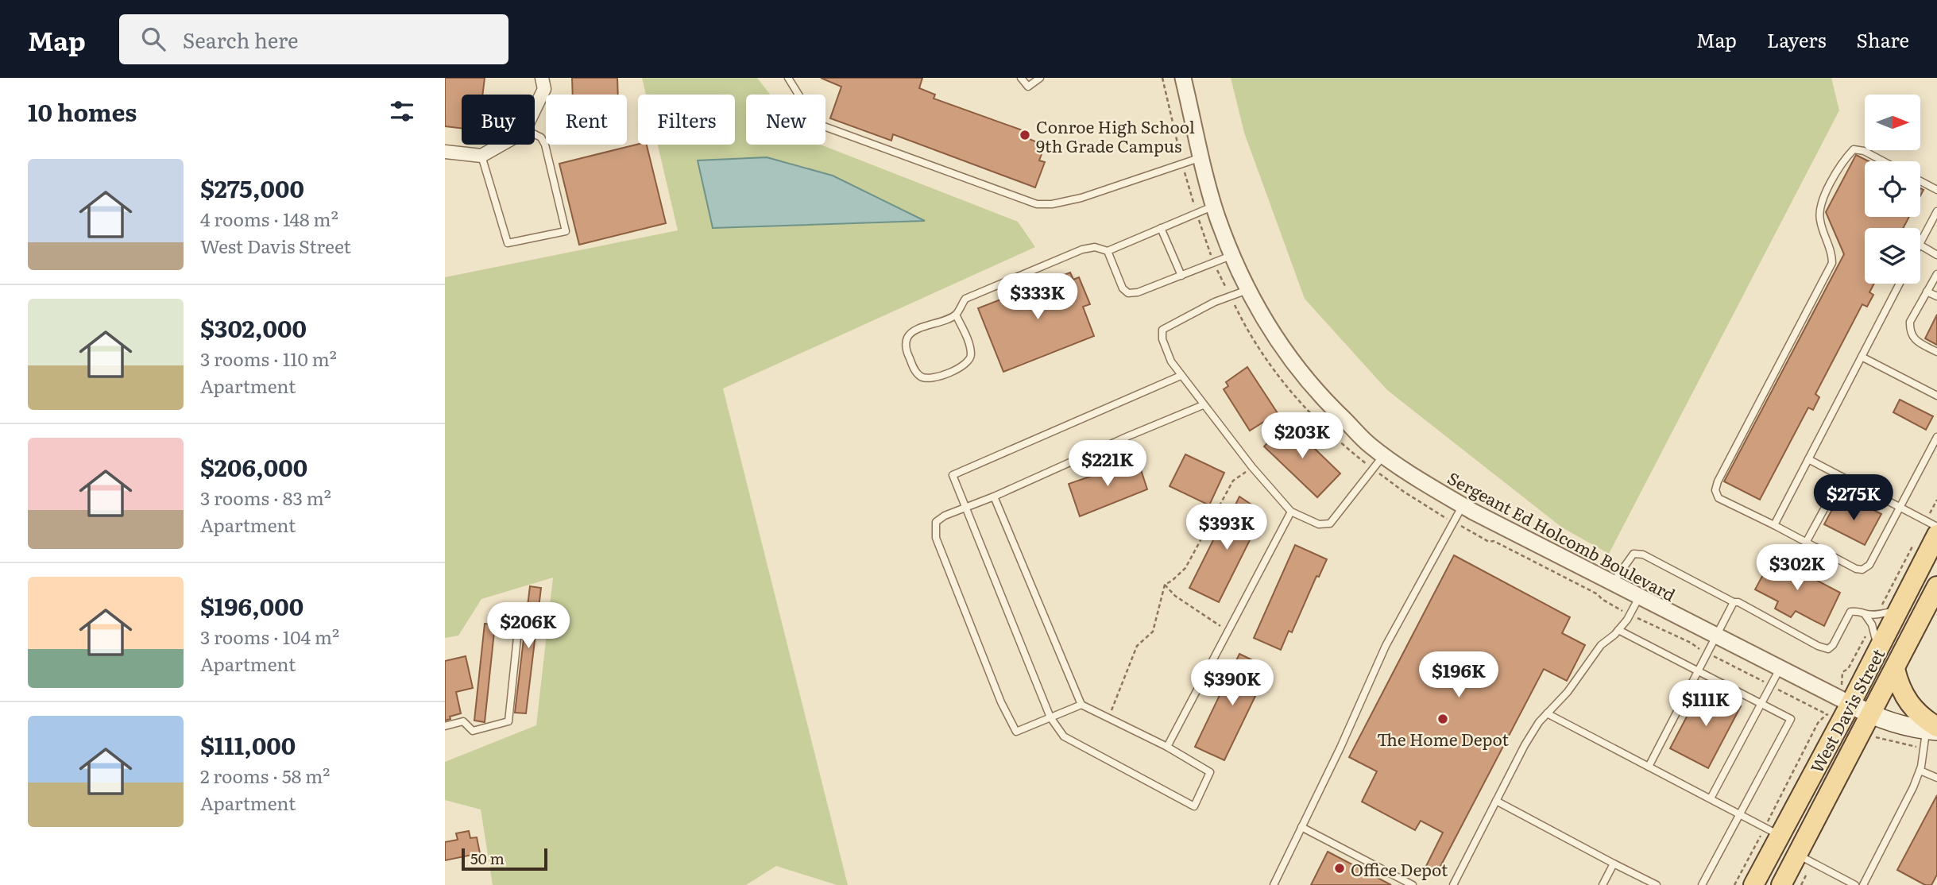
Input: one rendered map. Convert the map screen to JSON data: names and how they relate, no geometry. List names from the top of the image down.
{
  "streets": {
    "main road": ["West Davis Street"],
    "street": ["Sergeant Ed Holcomb Boulevard"]
  },
  "crossings": [
    ["Sergeant Ed Holcomb Boulevard", "West Davis Street"]
  ],
  "places": ["Conroe High School 9th Grade Campus", "The Home Depot", "Office Depot"],
  "scale_bar": "50 m",
  "north": "right",
  "page": {
    "header": "Map",
    "search": "Search here",
    "nav": ["Map", "Layers", "Share"],
    "heading": "10 homes",
    "chip": [
      "Buy",
      "Rent",
      "Filters",
      "New"
    ],
    "list": [
      {
        "name": "$275,000",
        "note": "4 rooms · 148 m² · West Davis Street"
      },
      {
        "name": "$302,000",
        "note": "3 rooms · 110 m² · Apartment"
      },
      {
        "name": "$206,000",
        "note": "3 rooms · 83 m² · Apartment"
      },
      {
        "name": "$196,000",
        "note": "3 rooms · 104 m² · Apartment"
      },
      {
        "name": "$111,000",
        "note": "2 rooms · 58 m² · Apartment"
      }
    ],
    "price": [
      "$333K",
      "$203K",
      "$221K",
      "$275K",
      "$393K",
      "$302K",
      "$206K",
      "$196K",
      "$390K",
      "$111K"
    ],
    "scale": "50 m"
  }
}
